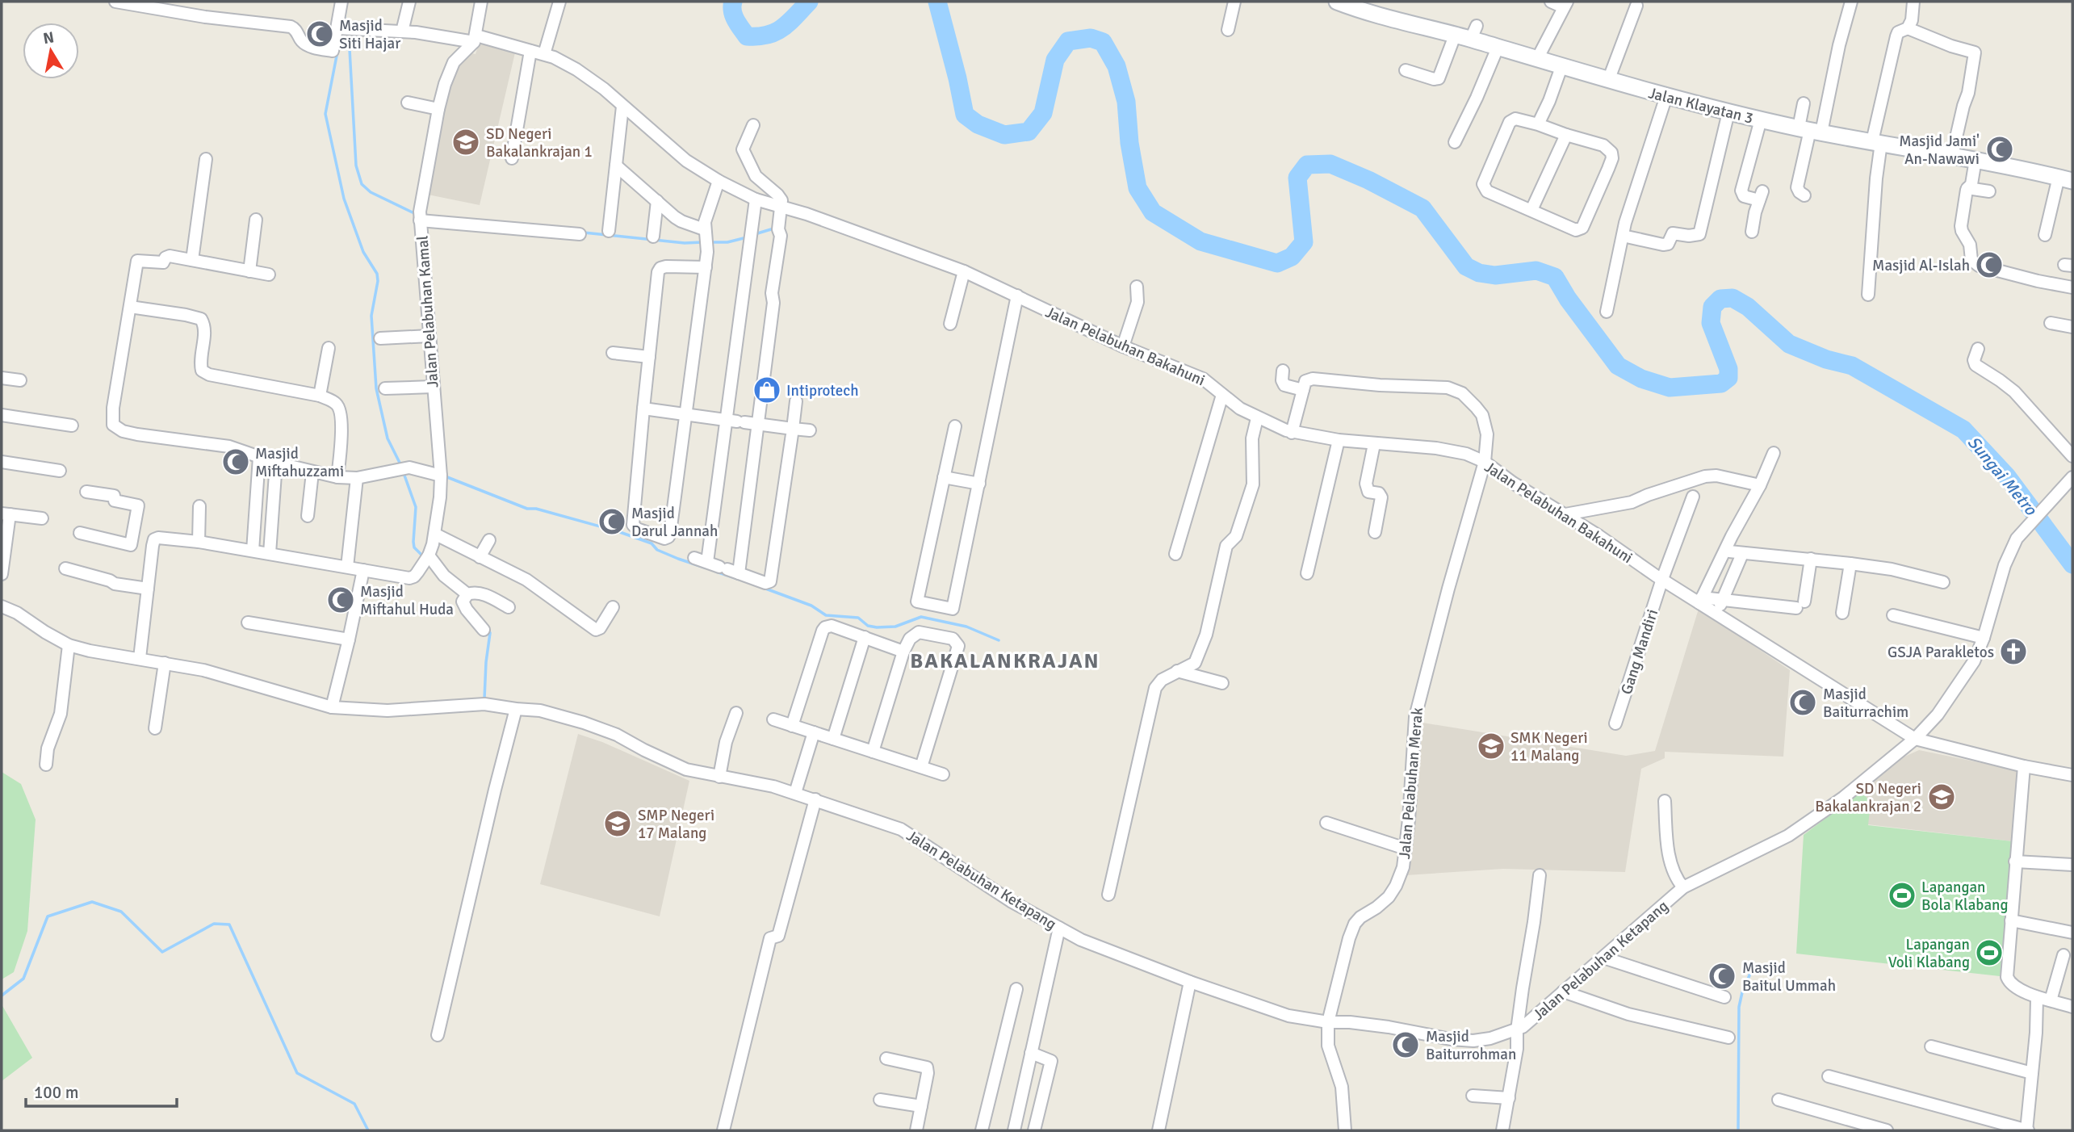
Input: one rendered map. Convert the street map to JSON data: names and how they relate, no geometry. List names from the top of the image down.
{
  "streets": {
    "street": [
      "Jalan Klayatan 3",
      "Jalan Pelabuhan Kamal",
      "Jalan Pelabuhan Bakahuni",
      "Gang Mandiri",
      "Jalan Pelabuhan Merak",
      "Jalan Pelabuhan Ketapang"
    ]
  },
  "crossings": [
    ["Jalan Pelabuhan Kamal", "Jalan Pelabuhan Bakahuni"],
    ["Jalan Pelabuhan Bakahuni", "Gang Mandiri"],
    ["Jalan Pelabuhan Bakahuni", "Jalan Pelabuhan Merak"],
    ["Jalan Pelabuhan Bakahuni", "Jalan Pelabuhan Ketapang"],
    ["Jalan Pelabuhan Merak", "Jalan Pelabuhan Ketapang"]
  ],
  "districts": ["BAKALANKRAJAN"],
  "water": ["Sungai Metro"],
  "places": {
    "mosque": [
      "Masjid Siti Hajar",
      "Masjid Jami' An-Nawawi",
      "Masjid Al-Islah",
      "Masjid Miftahuzzami",
      "Masjid Darul Jannah",
      "Masjid Miftahul Huda",
      "Masjid Baiturrachim",
      "Masjid Baitul Ummah",
      "Masjid Baiturrohman"
    ],
    "school or university": [
      "SD Negeri Bakalankrajan 1",
      "SMK Negeri 11 Malang",
      "SD Negeri Bakalankrajan 2",
      "SMP Negeri 17 Malang"
    ],
    "shop": ["Intiprotech"],
    "church": ["GSJA Parakletos"],
    "sports": ["Lapangan Bola Klabang", "Lapangan Voli Klabang"]
  },
  "scale_bar": "100 m",
  "north": "top"
}
